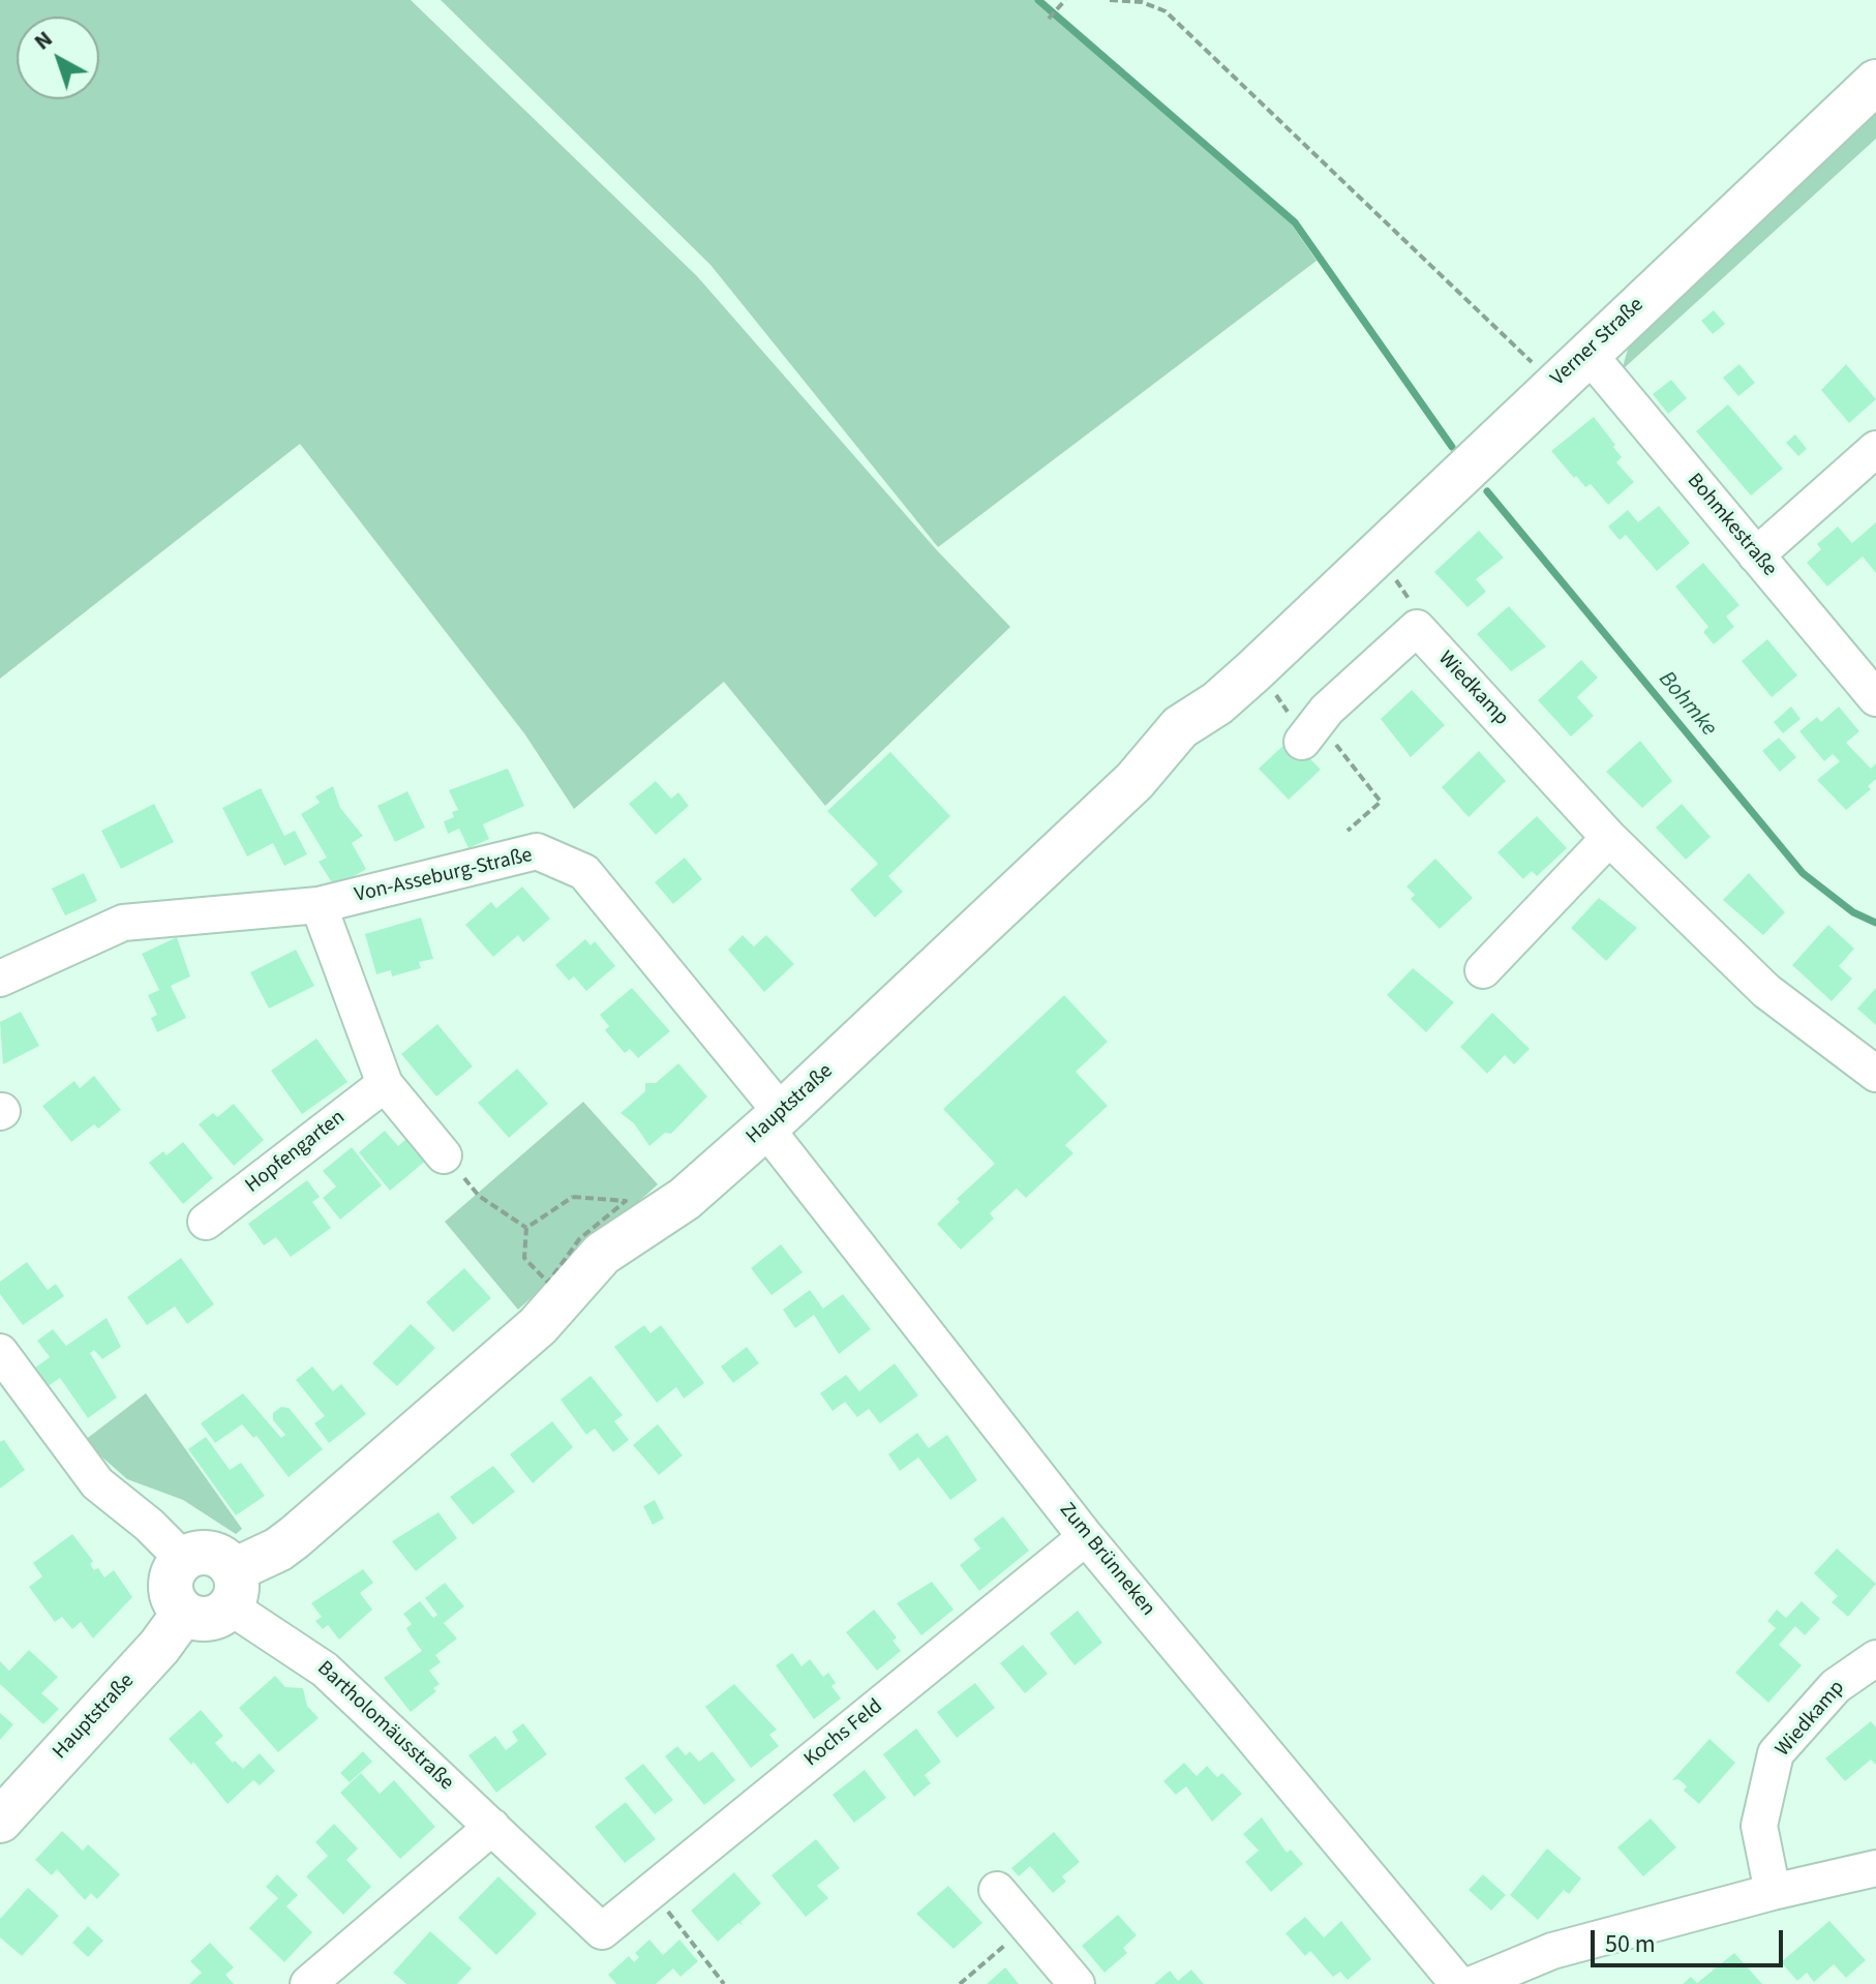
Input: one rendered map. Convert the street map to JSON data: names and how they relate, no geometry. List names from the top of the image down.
{
  "streets": {
    "main road": ["Verner Straße", "Hauptstraße"],
    "street": [
      "Bohmkestraße",
      "Wiedkamp",
      "Von-Asseburg-Straße",
      "Hopfengarten",
      "Zum Brünneken",
      "Bartholomäusstraße",
      "Kochs Feld"
    ]
  },
  "crossings": [
    ["Verner Straße", "Bohmkestraße"],
    ["Verner Straße", "Hauptstraße"],
    ["Von-Asseburg-Straße", "Hauptstraße"],
    ["Von-Asseburg-Straße", "Zum Brünneken"],
    ["Hauptstraße", "Zum Brünneken"],
    ["Hauptstraße", "Bartholomäusstraße"],
    ["Zum Brünneken", "Kochs Feld"],
    ["Bartholomäusstraße", "Kochs Feld"]
  ],
  "water": ["Bohmke"],
  "scale_bar": "50 m",
  "north": "top left"
}
